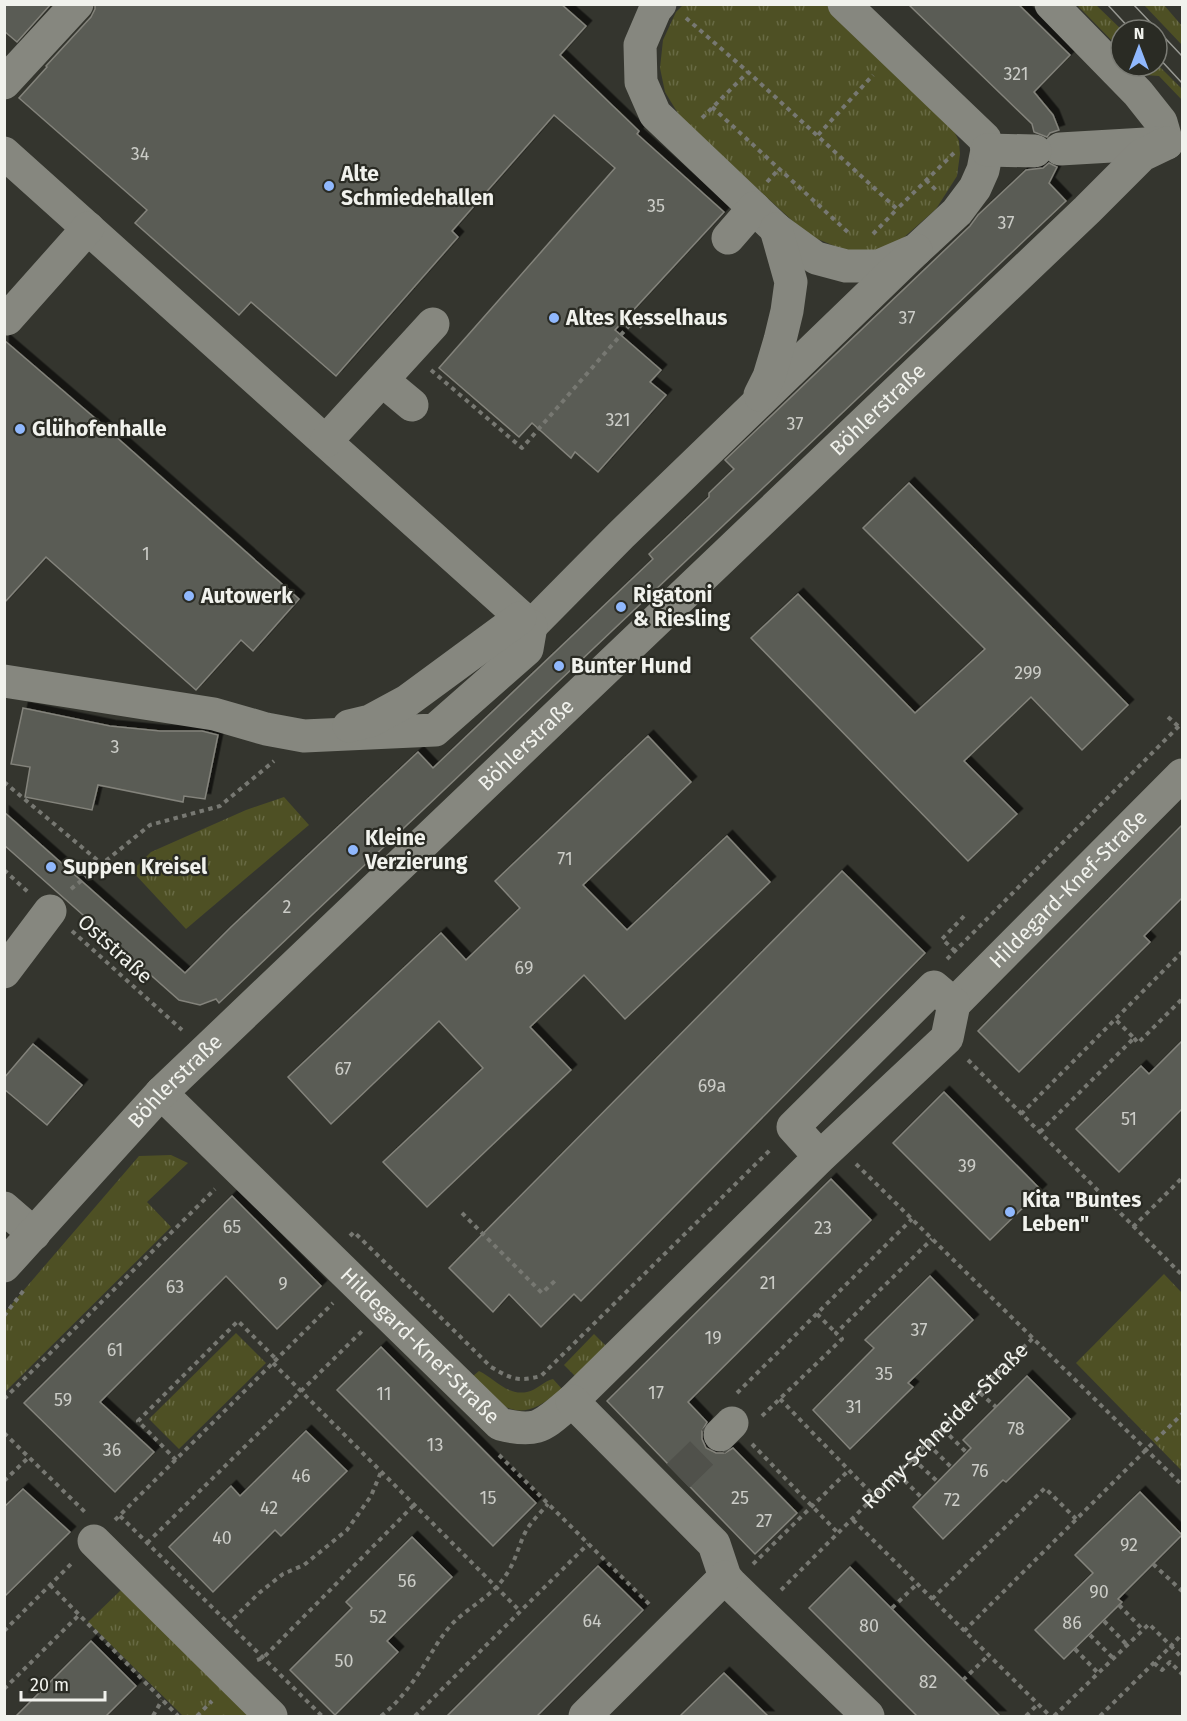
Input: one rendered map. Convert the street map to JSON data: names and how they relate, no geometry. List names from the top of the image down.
{
  "streets": {
    "street": ["Böhlerstraße", "Hildegard-Knef-Straße"],
    "path": ["Oststraße", "Romy-Schneider-Straße"]
  },
  "crossings": [
    ["Böhlerstraße", "Hildegard-Knef-Straße"],
    ["Böhlerstraße", "Oststraße"]
  ],
  "places": [
    "Alte Schmiedehallen",
    "Altes Kesselhaus",
    "Glühofenhalle",
    "Autowerk",
    "Rigatoni & Riesling",
    "Bunter Hund",
    "Kleine Verzierung",
    "Suppen Kreisel",
    "Kita \"Buntes Leben\""
  ],
  "house_numbers": [
    "321",
    "34",
    "35",
    "37",
    "37",
    "321",
    "37",
    "1",
    "299",
    "3",
    "71",
    "2",
    "69",
    "67",
    "69a",
    "51",
    "39",
    "65",
    "23",
    "21",
    "9",
    "63",
    "37",
    "19",
    "61",
    "35",
    "17",
    "11",
    "59",
    "31",
    "78",
    "13",
    "36",
    "76",
    "46",
    "15",
    "25",
    "72",
    "42",
    "27",
    "40",
    "92",
    "56",
    "90",
    "52",
    "64",
    "86",
    "80",
    "50",
    "82"
  ],
  "scale_bar": "20 m",
  "north": "top"
}
